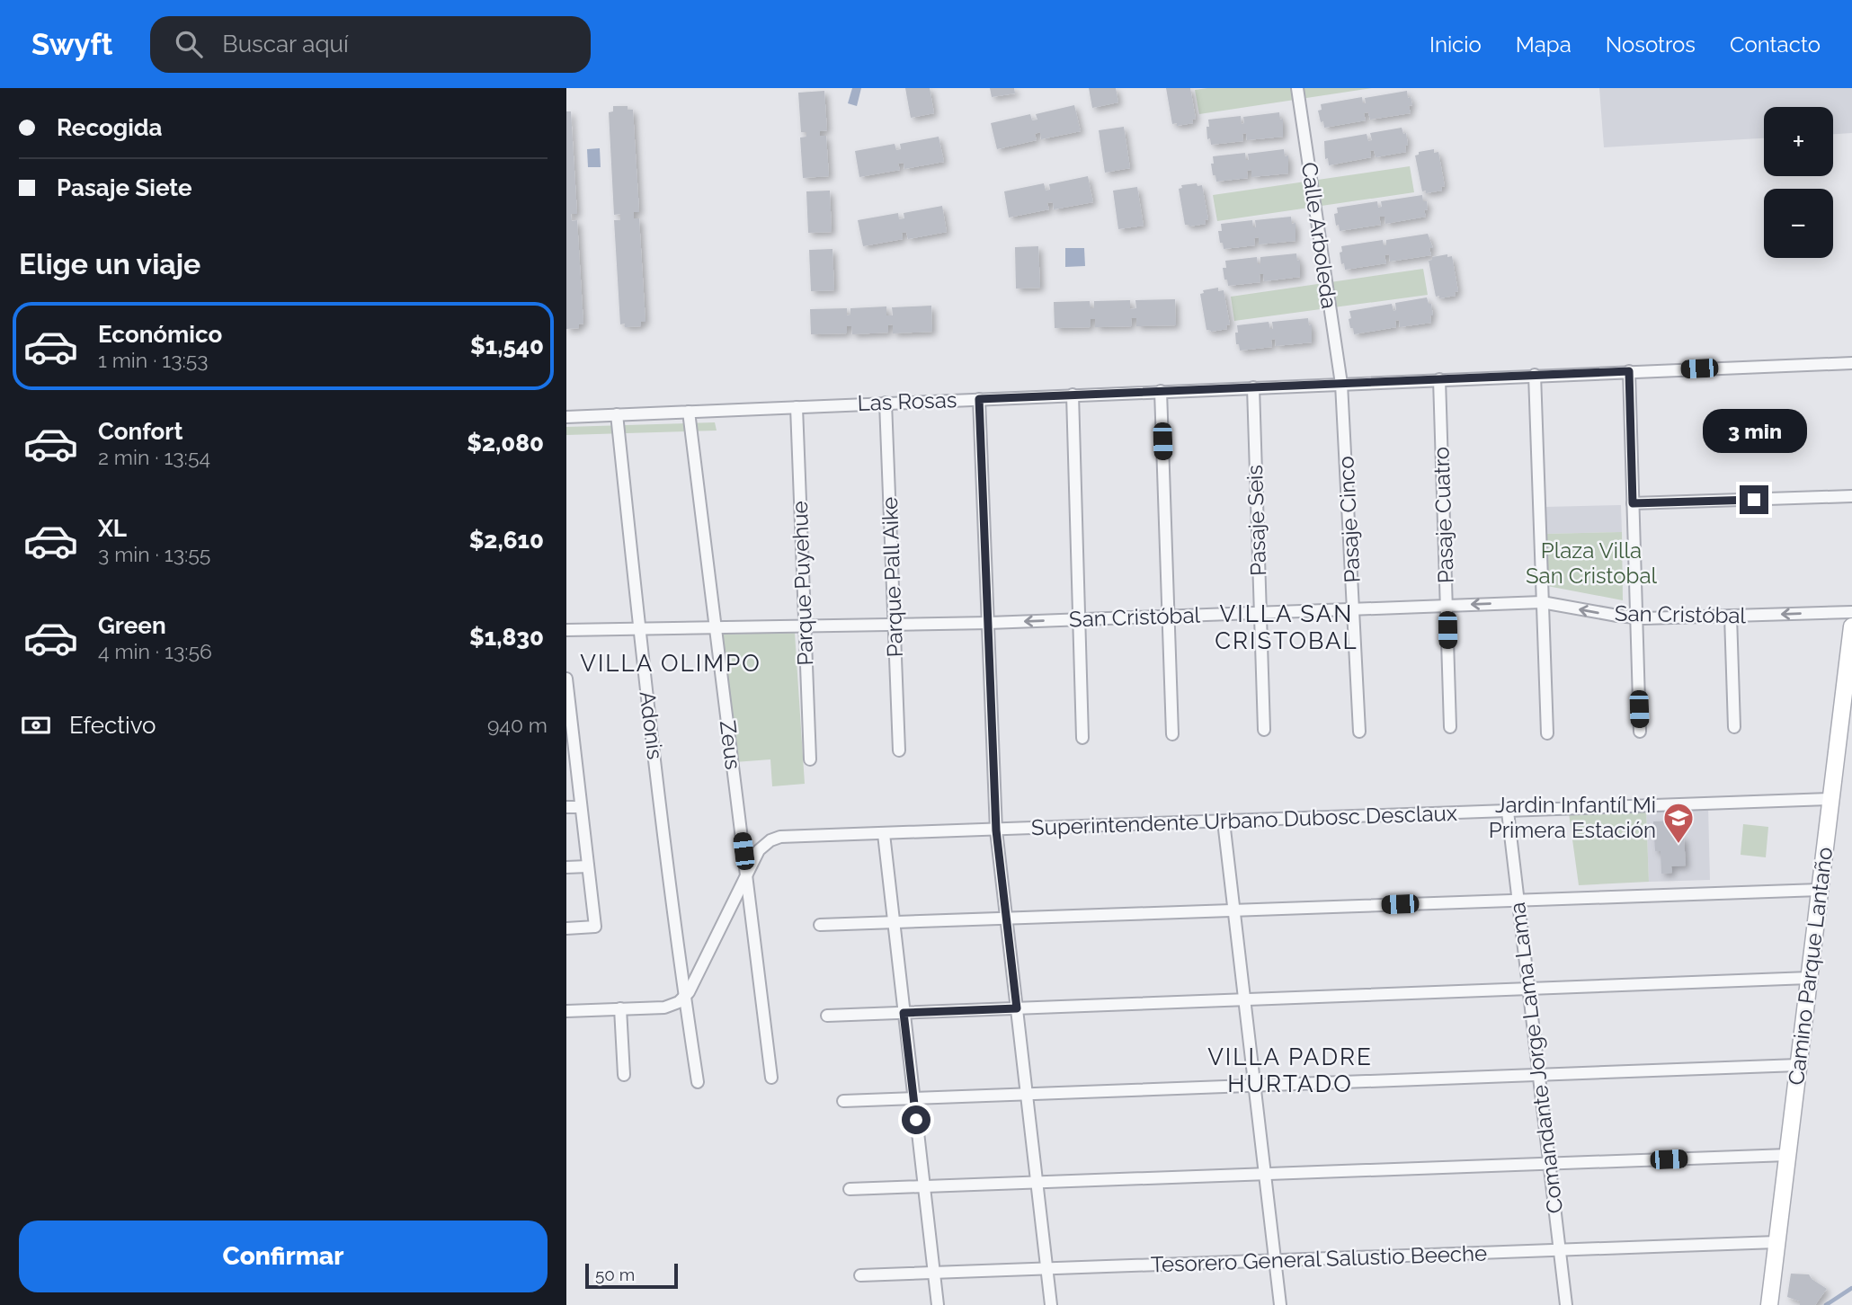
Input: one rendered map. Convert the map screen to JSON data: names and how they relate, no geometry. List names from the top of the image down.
{
  "streets": {
    "main road": ["Camino Parque Lantaño"],
    "street": [
      "Calle Arboleda",
      "Las Rosas",
      "Pasaje Cuatro",
      "Pasaje Cinco",
      "Pasaje Seis",
      "Parque Pall Aike",
      "Parque Puyehue",
      "San Cristóbal",
      "Adonis",
      "Zeus",
      "Superintendente Urbano Dubosc Desclaux",
      "Comandante Jorge Lama Lama",
      "Tesorero General Salustio Beeche"
    ]
  },
  "crossings": [
    ["Calle Arboleda", "Las Rosas"],
    ["Calle Arboleda", "Pasaje Cinco"],
    ["Las Rosas", "Pasaje Cuatro"],
    ["Las Rosas", "Pasaje Cinco"],
    ["Las Rosas", "Pasaje Seis"],
    ["Las Rosas", "Parque Pall Aike"],
    ["Las Rosas", "Parque Puyehue"],
    ["Las Rosas", "Adonis"],
    ["Las Rosas", "Zeus"],
    ["Pasaje Cuatro", "San Cristóbal"],
    ["Pasaje Cinco", "San Cristóbal"],
    ["Pasaje Seis", "San Cristóbal"],
    ["Parque Pall Aike", "San Cristóbal"],
    ["Parque Puyehue", "San Cristóbal"],
    ["San Cristóbal", "Adonis"],
    ["San Cristóbal", "Zeus"],
    ["Adonis", "Superintendente Urbano Dubosc Desclaux"],
    ["Zeus", "Superintendente Urbano Dubosc Desclaux"],
    ["Superintendente Urbano Dubosc Desclaux", "Camino Parque Lantaño"],
    ["Superintendente Urbano Dubosc Desclaux", "Comandante Jorge Lama Lama"],
    ["Camino Parque Lantaño", "Tesorero General Salustio Beeche"],
    ["Comandante Jorge Lama Lama", "Tesorero General Salustio Beeche"]
  ],
  "districts": ["VILLA SAN CRISTOBAL", "VILLA OLIMPO", "VILLA PADRE HURTADO"],
  "parks": ["Plaza Villa San Cristobal"],
  "places": {
    "school or university": ["Jardin Infantíl Mi Primera Estación"]
  },
  "scale_bar": "50 m",
  "page": {
    "header": "Swyft",
    "search": "Buscar aquí",
    "nav": [
      "Inicio",
      "Mapa",
      "Nosotros",
      "Contacto"
    ],
    "banner": ["Recogida", "Pasaje Siete"],
    "map_buttons": ["+", "−"],
    "heading": "Elige un viaje",
    "list": [
      {
        "name": "Económico",
        "note": "1 min · 13:53",
        "value": "$1,540"
      },
      {
        "name": "Confort",
        "note": "2 min · 13:54",
        "value": "$2,080"
      },
      {
        "name": "XL",
        "note": "3 min · 13:55",
        "value": "$2,610"
      },
      {
        "name": "Green",
        "note": "4 min · 13:56",
        "value": "$1,830"
      }
    ],
    "bubble": "3 min",
    "pay": ["Efectivo", "940 m"],
    "buttons": "Confirmar",
    "scale": "50 m"
  }
}
